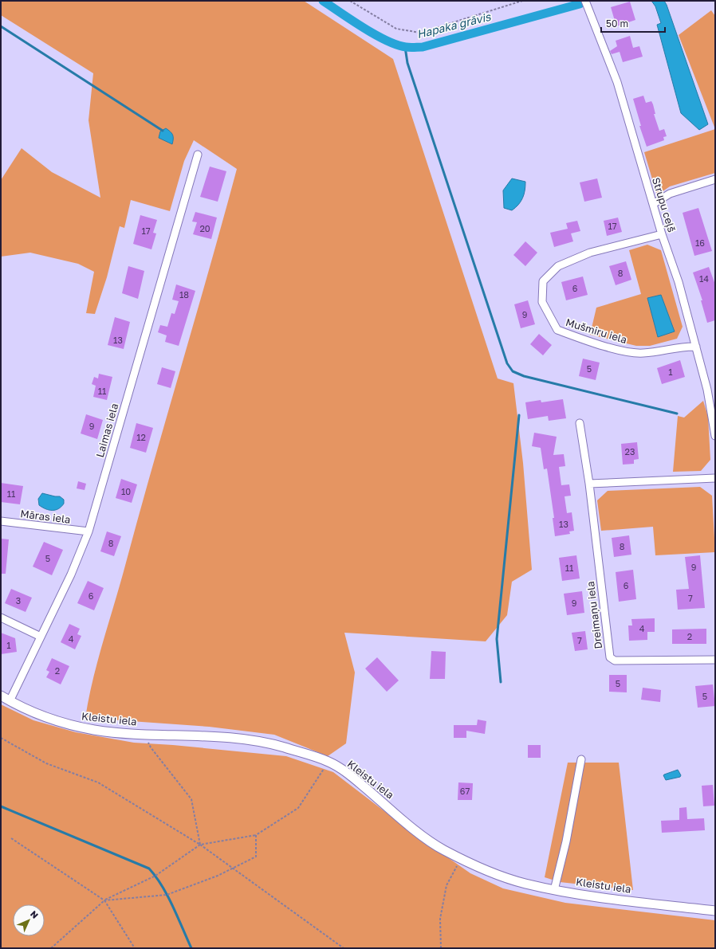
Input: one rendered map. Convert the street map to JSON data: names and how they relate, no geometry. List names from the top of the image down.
{
  "streets": {
    "street": [
      "Strupu ceļš",
      "Mušmiru iela",
      "Laimas iela",
      "Māras iela",
      "Dreimaņu iela",
      "Kleistu iela"
    ]
  },
  "crossings": [
    ["Strupu ceļš", "Mušmiru iela"],
    ["Laimas iela", "Māras iela"],
    ["Laimas iela", "Kleistu iela"]
  ],
  "water": ["Hapaka grāvis"],
  "house_numbers": [
    "17",
    "20",
    "17",
    "16",
    "8",
    "14",
    "6",
    "18",
    "9",
    "13",
    "5",
    "1",
    "11",
    "9",
    "12",
    "23",
    "10",
    "11",
    "13",
    "8",
    "8",
    "5",
    "9",
    "11",
    "6",
    "6",
    "7",
    "3",
    "9",
    "4",
    "2",
    "4",
    "7",
    "1",
    "2",
    "5",
    "5",
    "67"
  ],
  "scale_bar": "50 m",
  "north": "top right"
}
